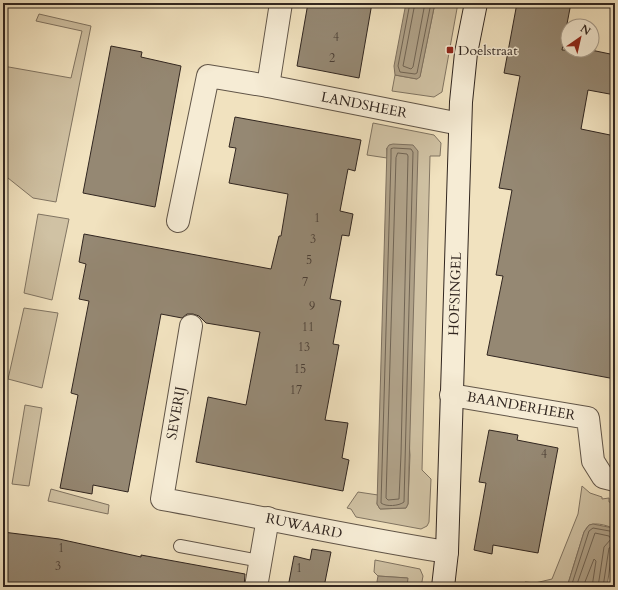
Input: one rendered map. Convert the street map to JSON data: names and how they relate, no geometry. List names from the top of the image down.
{
  "streets": {
    "street": [
      "LANDSHEER",
      "HOFSINGEL",
      "BAANDERHEER",
      "SEVERIJ",
      "RUWAARD"
    ]
  },
  "crossings": [
    ["LANDSHEER", "HOFSINGEL"],
    ["HOFSINGEL", "BAANDERHEER"],
    ["HOFSINGEL", "RUWAARD"],
    ["SEVERIJ", "RUWAARD"]
  ],
  "places": {
    "transit": ["Doelstraat"]
  },
  "house_numbers": [
    "4",
    "2",
    "1",
    "3",
    "5",
    "7",
    "9",
    "11",
    "13",
    "15",
    "17",
    "4",
    "1",
    "3",
    "1"
  ],
  "north": "top right"
}
